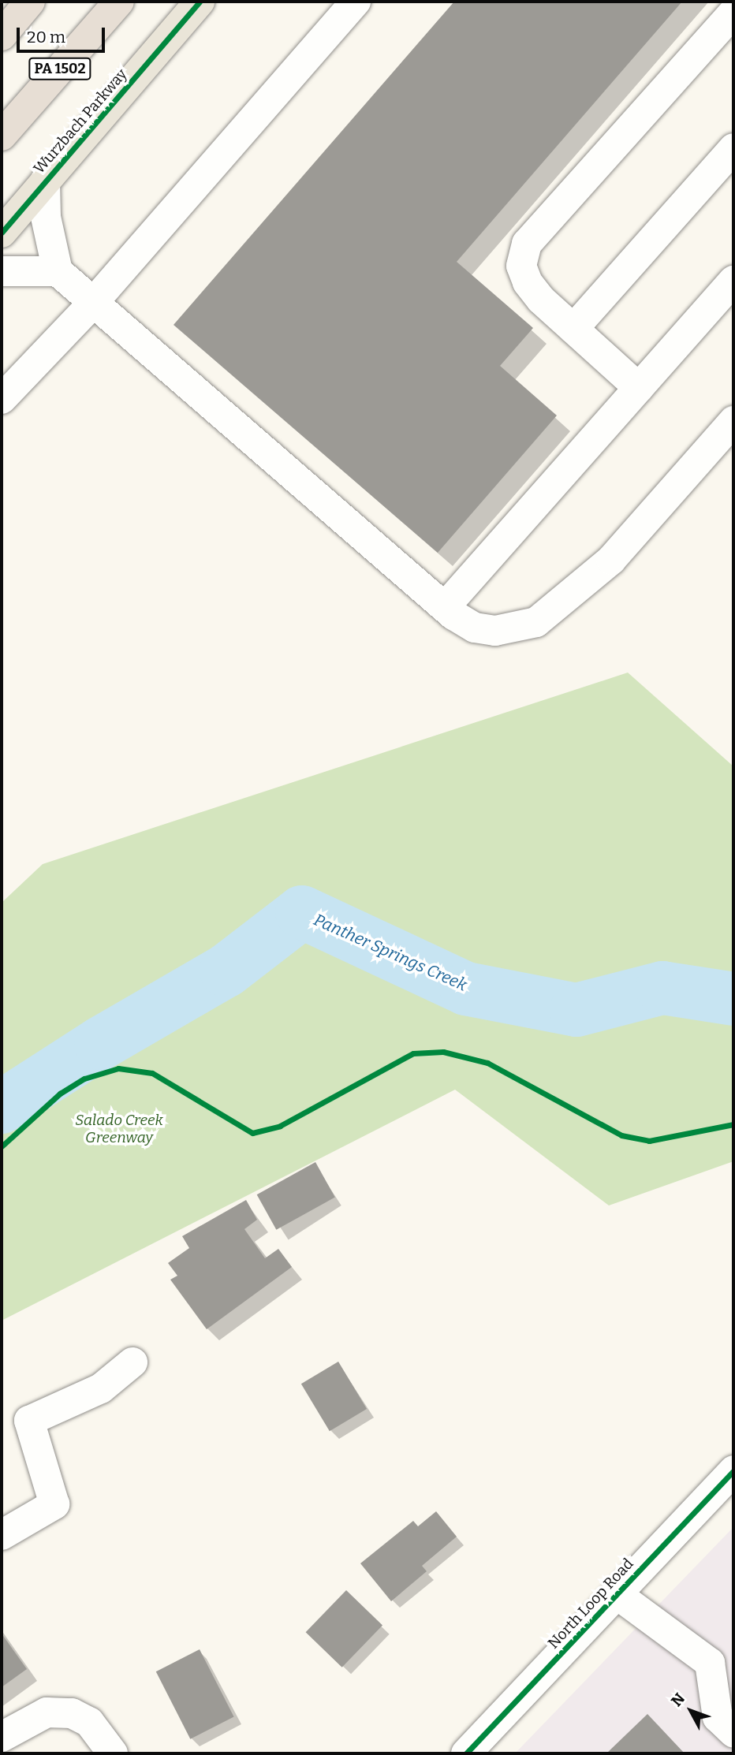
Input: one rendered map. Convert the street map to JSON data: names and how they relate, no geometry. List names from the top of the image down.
{
  "streets": {
    "highway": ["PA 1502"],
    "main road": ["Wurzbach Parkway"],
    "street": ["North Loop Road"]
  },
  "water": ["Panther Springs Creek"],
  "parks": ["Salado Creek Greenway"],
  "scale_bar": "20 m",
  "north": "top left"
}
